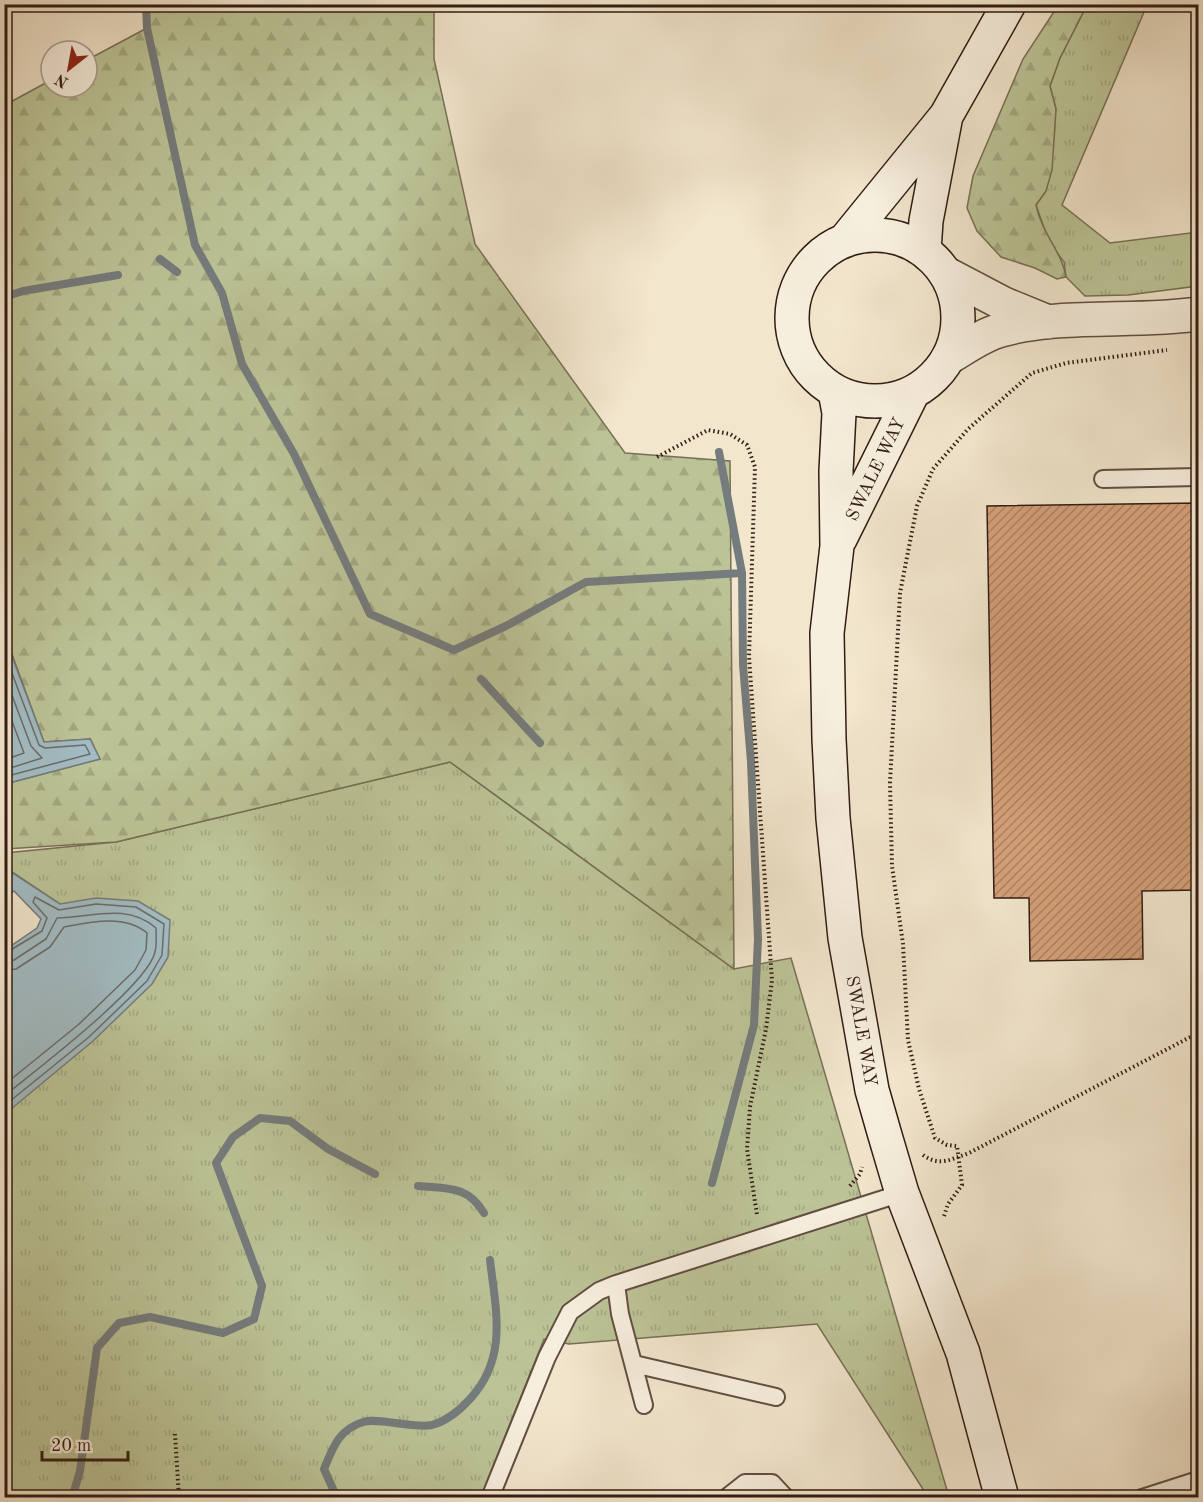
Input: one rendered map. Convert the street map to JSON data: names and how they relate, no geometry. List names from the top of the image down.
{
  "streets": {
    "street": ["SWALE WAY"]
  },
  "scale_bar": "20 m",
  "north": "bottom left"
}
